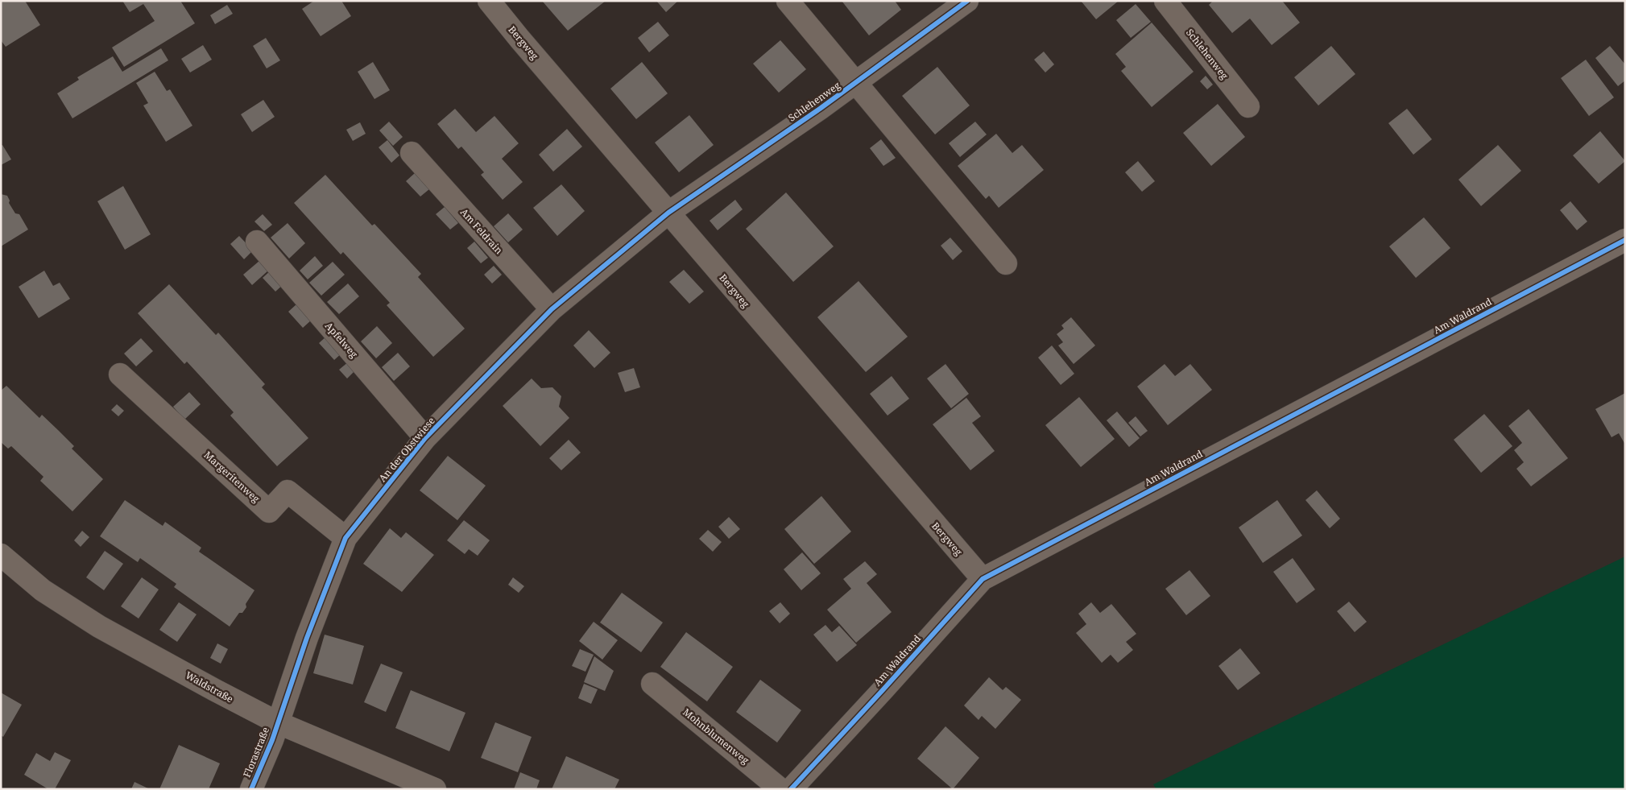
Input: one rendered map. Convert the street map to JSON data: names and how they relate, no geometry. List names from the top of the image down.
{
  "streets": {
    "street": [
      "Bergweg",
      "Schlehenweg",
      "Am Feldrain",
      "Am Waldrand",
      "Apfelweg",
      "An der Obstwiese",
      "Margeritenweg",
      "Waldstraße",
      "Mohnblumenweg",
      "Florastraße"
    ]
  },
  "crossings": [
    ["Bergweg", "Schlehenweg"],
    ["Bergweg", "Am Waldrand"],
    ["Bergweg", "An der Obstwiese"],
    ["Schlehenweg", "An der Obstwiese"],
    ["Am Feldrain", "An der Obstwiese"],
    ["Apfelweg", "An der Obstwiese"],
    ["An der Obstwiese", "Margeritenweg"],
    ["An der Obstwiese", "Waldstraße"],
    ["An der Obstwiese", "Florastraße"],
    ["Waldstraße", "Florastraße"]
  ]
}
